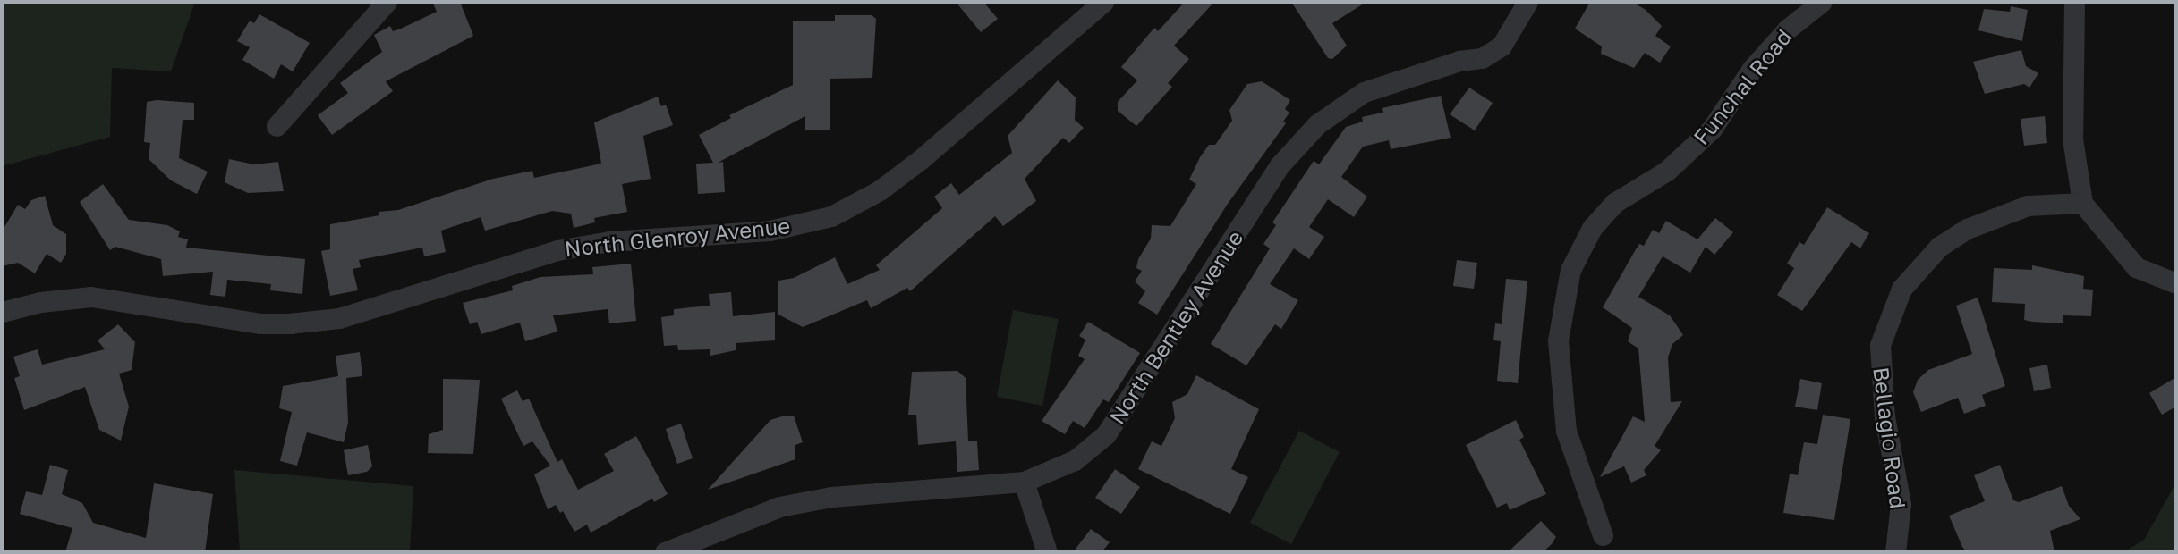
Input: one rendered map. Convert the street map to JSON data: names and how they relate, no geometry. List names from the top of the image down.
{
  "streets": {
    "street": [
      "Funchal Road",
      "North Glenroy Avenue",
      "North Bentley Avenue",
      "Bellagio Road"
    ]
  }
}
